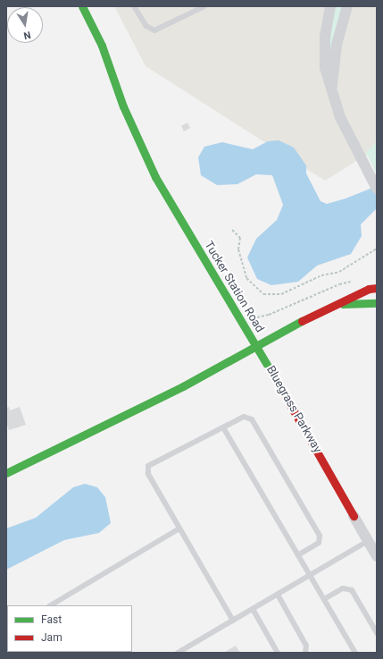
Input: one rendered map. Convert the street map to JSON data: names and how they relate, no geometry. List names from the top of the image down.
{
  "streets": {
    "street": ["Tucker Station Road", "Bluegrass Parkway"]
  },
  "crossings": [
    ["Tucker Station Road", "Bluegrass Parkway"]
  ],
  "legend": ["Fast", "Jam"],
  "north": "bottom"
}
